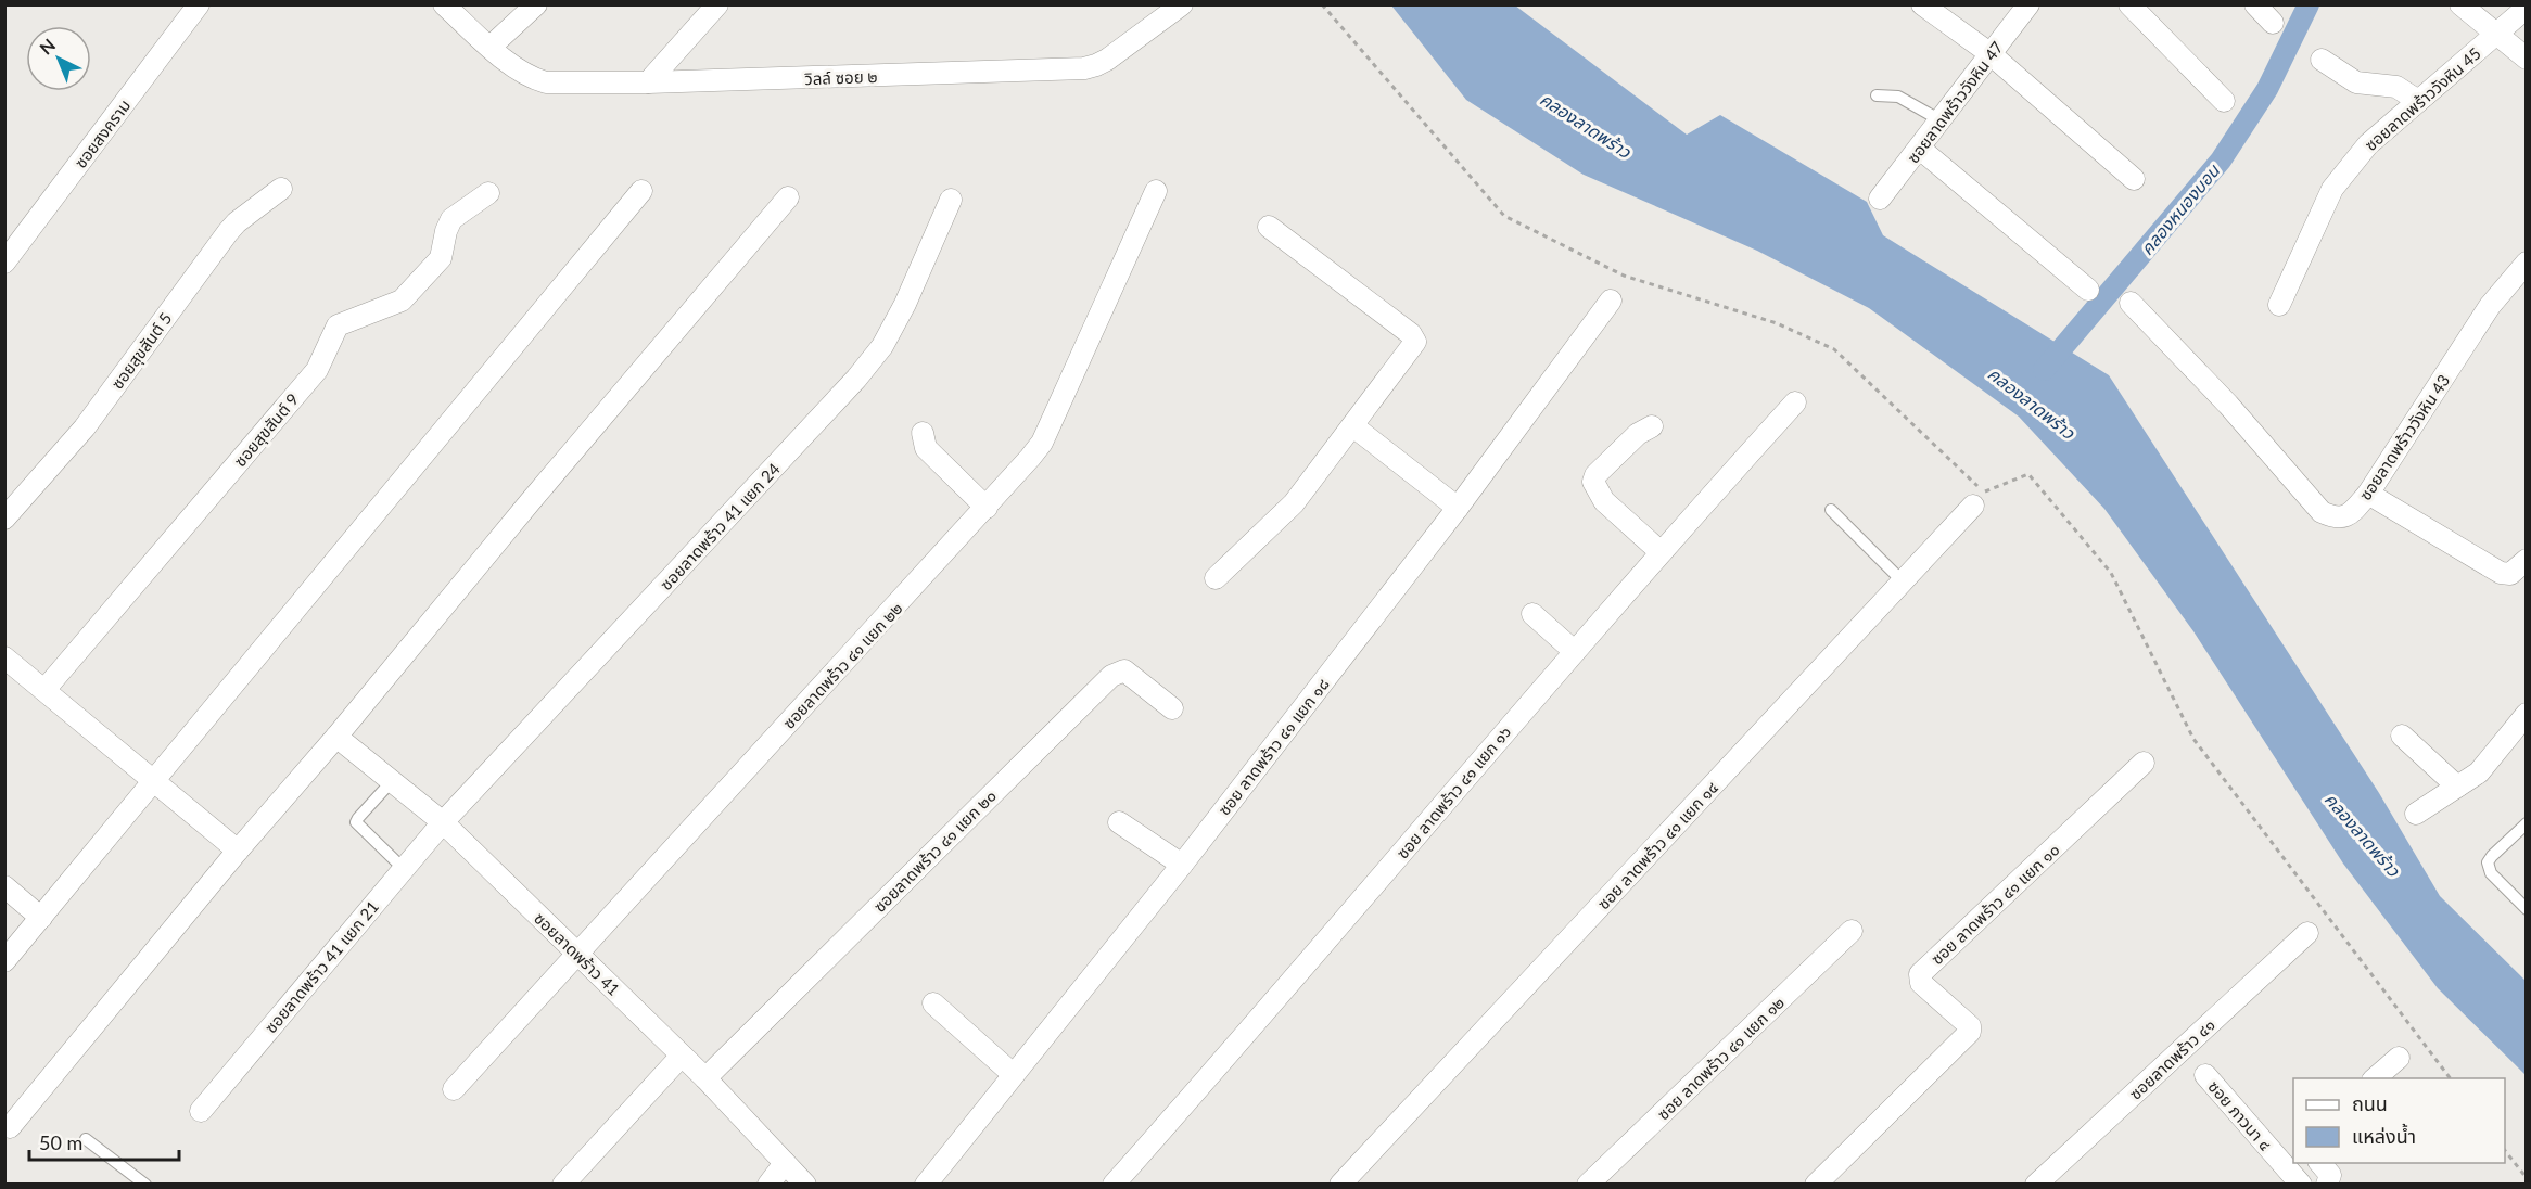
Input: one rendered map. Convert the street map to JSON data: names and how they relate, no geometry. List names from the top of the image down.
{
  "streets": {
    "street": [
      "วิลล์ ซอย ๒",
      "ซอยลาดพร้าววังหิน 45",
      "ซอยลาดพร้าววังหิน 47",
      "ซอยสงคราม",
      "ซอยสุขสันต์ 5",
      "ซอยสุขสันต์ 9",
      "ซอยลาดพร้าววังหิน 43",
      "ซอยลาดพร้าว 41 แยก 24",
      "ซอยลาดพร้าว ๔๑ แยก ๒๒",
      "ซอย ลาดพร้าว ๔๑ แยก ๑๘",
      "ซอย ลาดพร้าว ๔๑ แยก ๑๖",
      "ซอย ลาดพร้าว ๔๑ แยก ๑๔",
      "ซอยลาดพร้าว ๔๑ แยก ๒๐",
      "ซอย ลาดพร้าว ๔๑ แยก ๑๐",
      "ซอยลาดพร้าว 41",
      "ซอยลาดพร้าว 41 แยก 21",
      "ซอย ลาดพร้าว ๔๑ แยก ๑๒",
      "ซอยลาดพร้าว ๔๑",
      "ซอย ภาวนา ๔"
    ]
  },
  "crossings": [
    ["ซอยลาดพร้าว 41 แยก 24", "ซอยลาดพร้าว 41"],
    ["ซอยลาดพร้าว 41 แยก 24", "ซอยลาดพร้าว 41 แยก 21"],
    ["ซอยลาดพร้าว ๔๑ แยก ๒๒", "ซอยลาดพร้าว 41"],
    ["ซอยลาดพร้าว ๔๑ แยก ๒๐", "ซอยลาดพร้าว 41"],
    ["ซอยลาดพร้าว 41", "ซอยลาดพร้าว 41 แยก 21"]
  ],
  "water": ["คลองลาดพร้าว", "คลองหนองบอน"],
  "legend": ["ถนน", "แหล่งน้ำ"],
  "scale_bar": "50 m",
  "north": "top left"
}
